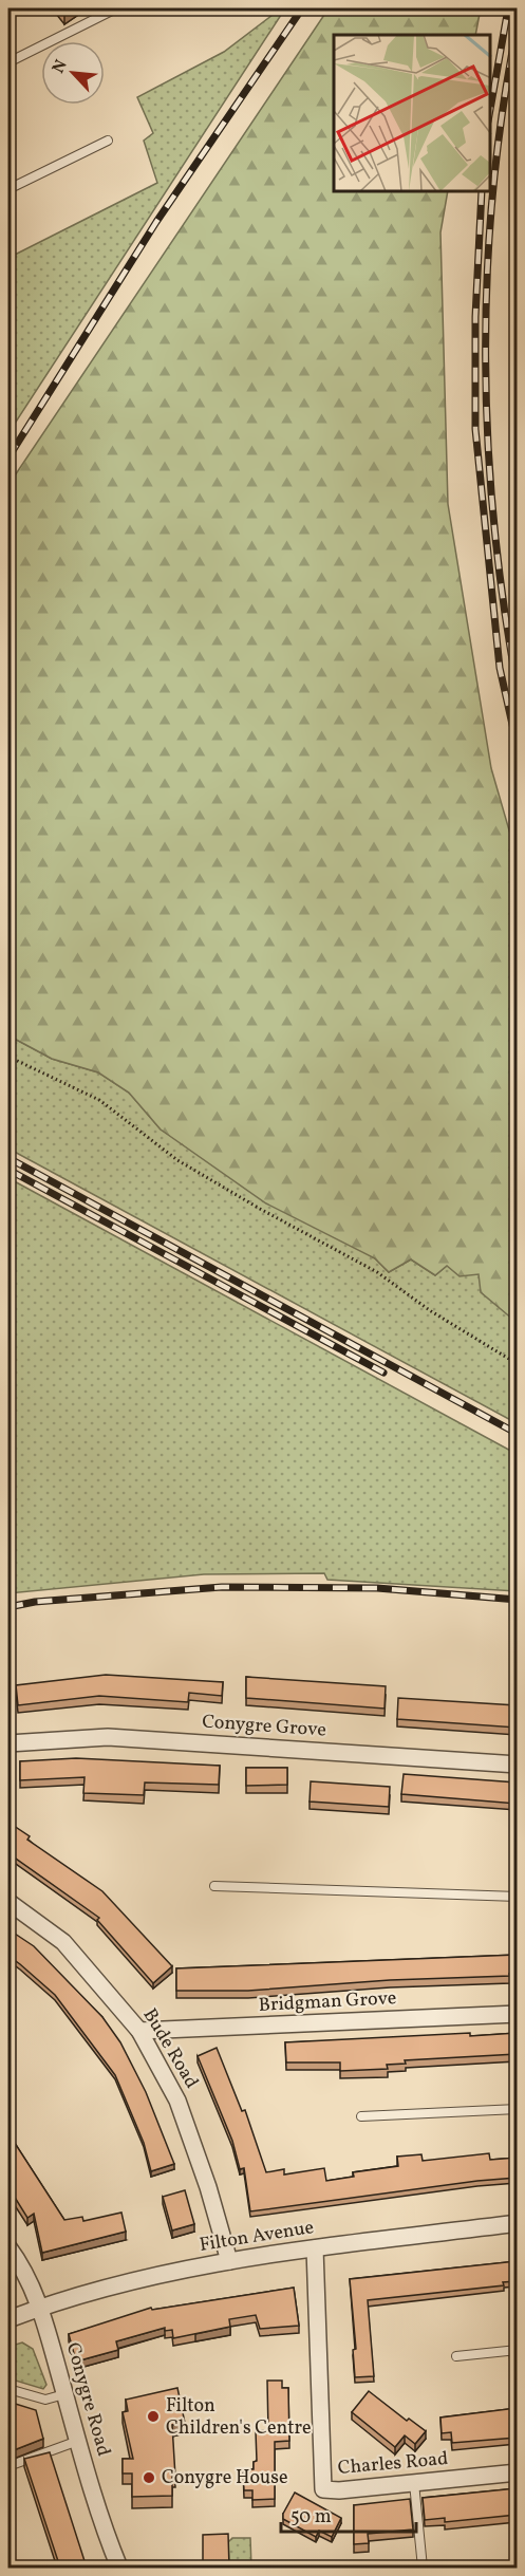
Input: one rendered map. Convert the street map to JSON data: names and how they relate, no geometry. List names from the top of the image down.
{
  "streets": {
    "street": [
      "Conygre Grove",
      "Bridgman Grove",
      "Bude Road",
      "Filton Avenue",
      "Conygre Road",
      "Charles Road"
    ]
  },
  "crossings": [
    ["Bridgman Grove", "Bude Road"],
    ["Bude Road", "Filton Avenue"],
    ["Filton Avenue", "Conygre Road"],
    ["Filton Avenue", "Charles Road"]
  ],
  "places": ["Filton Children's Centre", "Conygre House"],
  "scale_bar": "50 m",
  "north": "top left"
}
